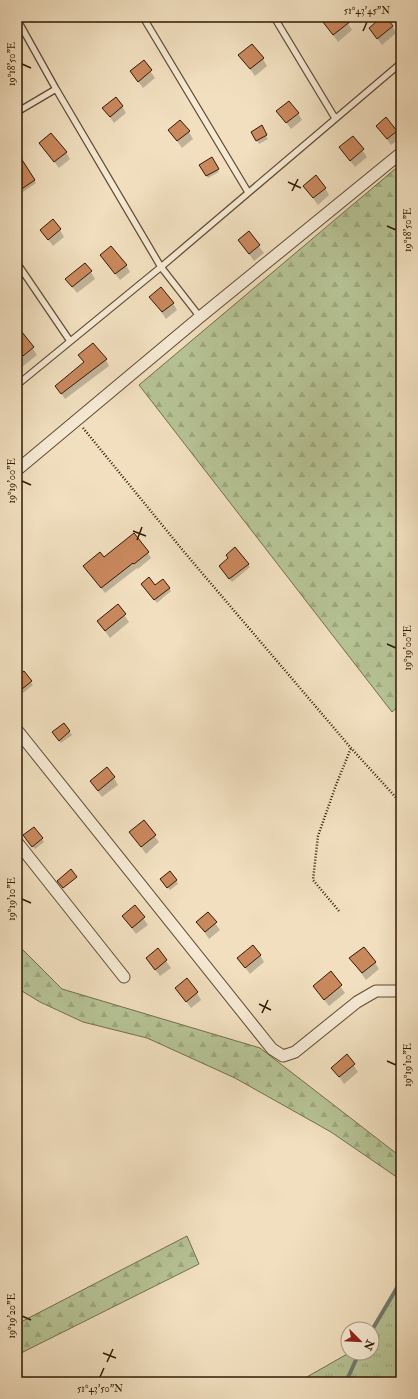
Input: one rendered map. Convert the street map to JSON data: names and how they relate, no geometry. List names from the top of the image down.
{
  "north": "bottom right",
  "coordinates": [
    "51°43'45\"N",
    "19°18'50\"E",
    "19°19'00\"E",
    "19°19'10\"E",
    "19°19'20\"E",
    "51°43'50\"N"
  ]
}
